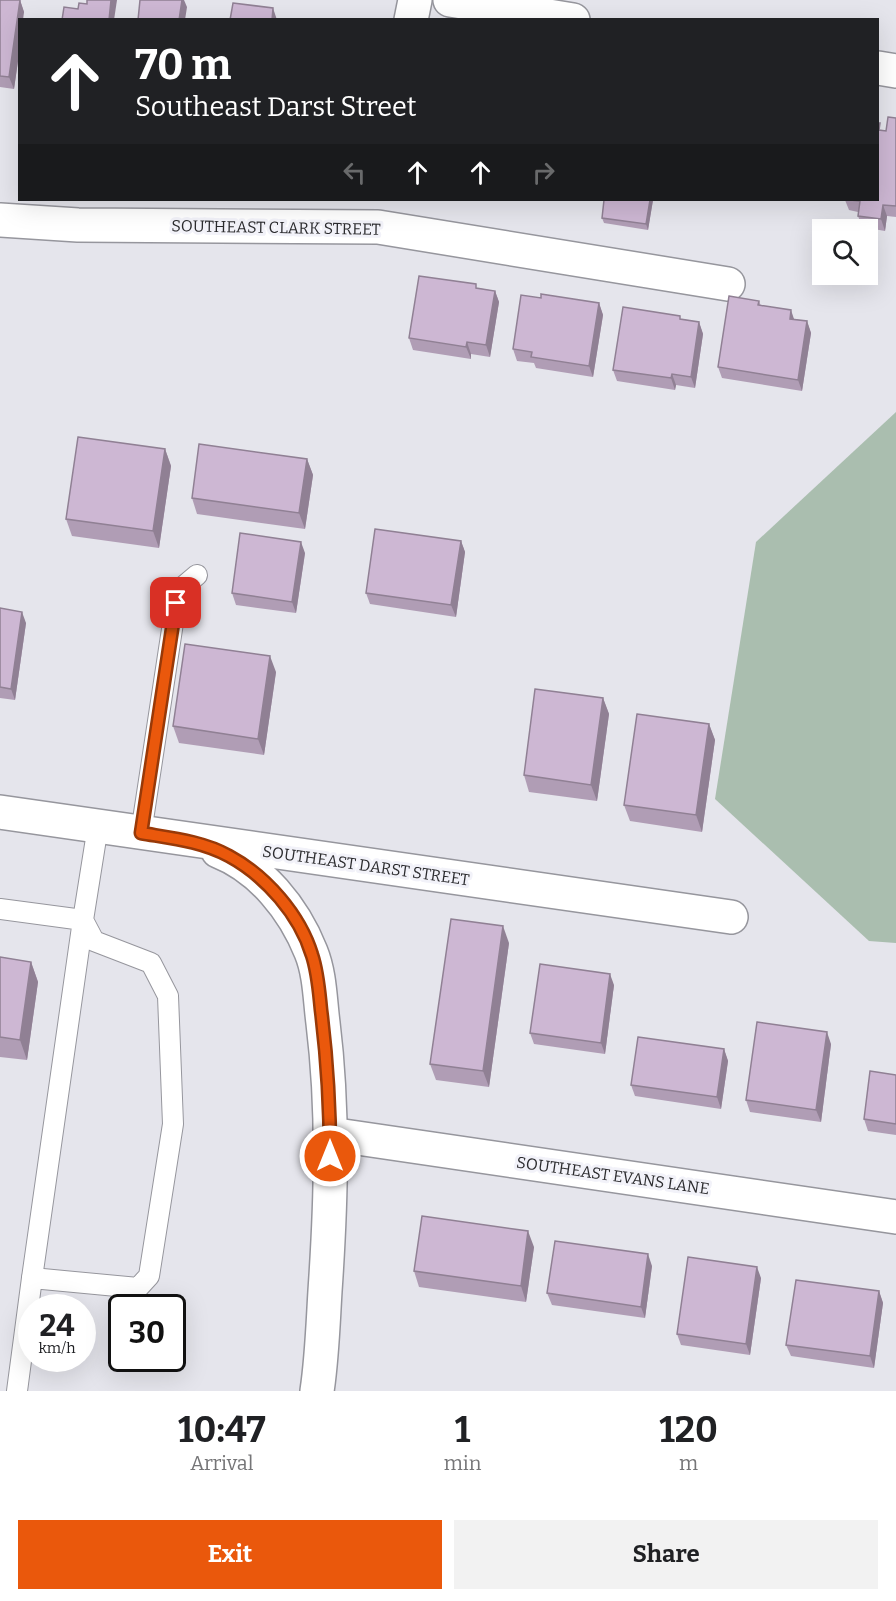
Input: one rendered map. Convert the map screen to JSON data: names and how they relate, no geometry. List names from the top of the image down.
{
  "streets": {
    "street": ["SOUTHEAST CLARK STREET", "SOUTHEAST DARST STREET", "SOUTHEAST EVANS LANE"]
  },
  "page": {
    "turn": ["70 m", "Southeast Darst Street"],
    "speed": "24 km/h",
    "limit": "30",
    "eta": [
      "10:47",
      "Arrival",
      "1",
      "min",
      "120",
      "m"
    ],
    "buttons": ["Exit", "Share"]
  }
}
